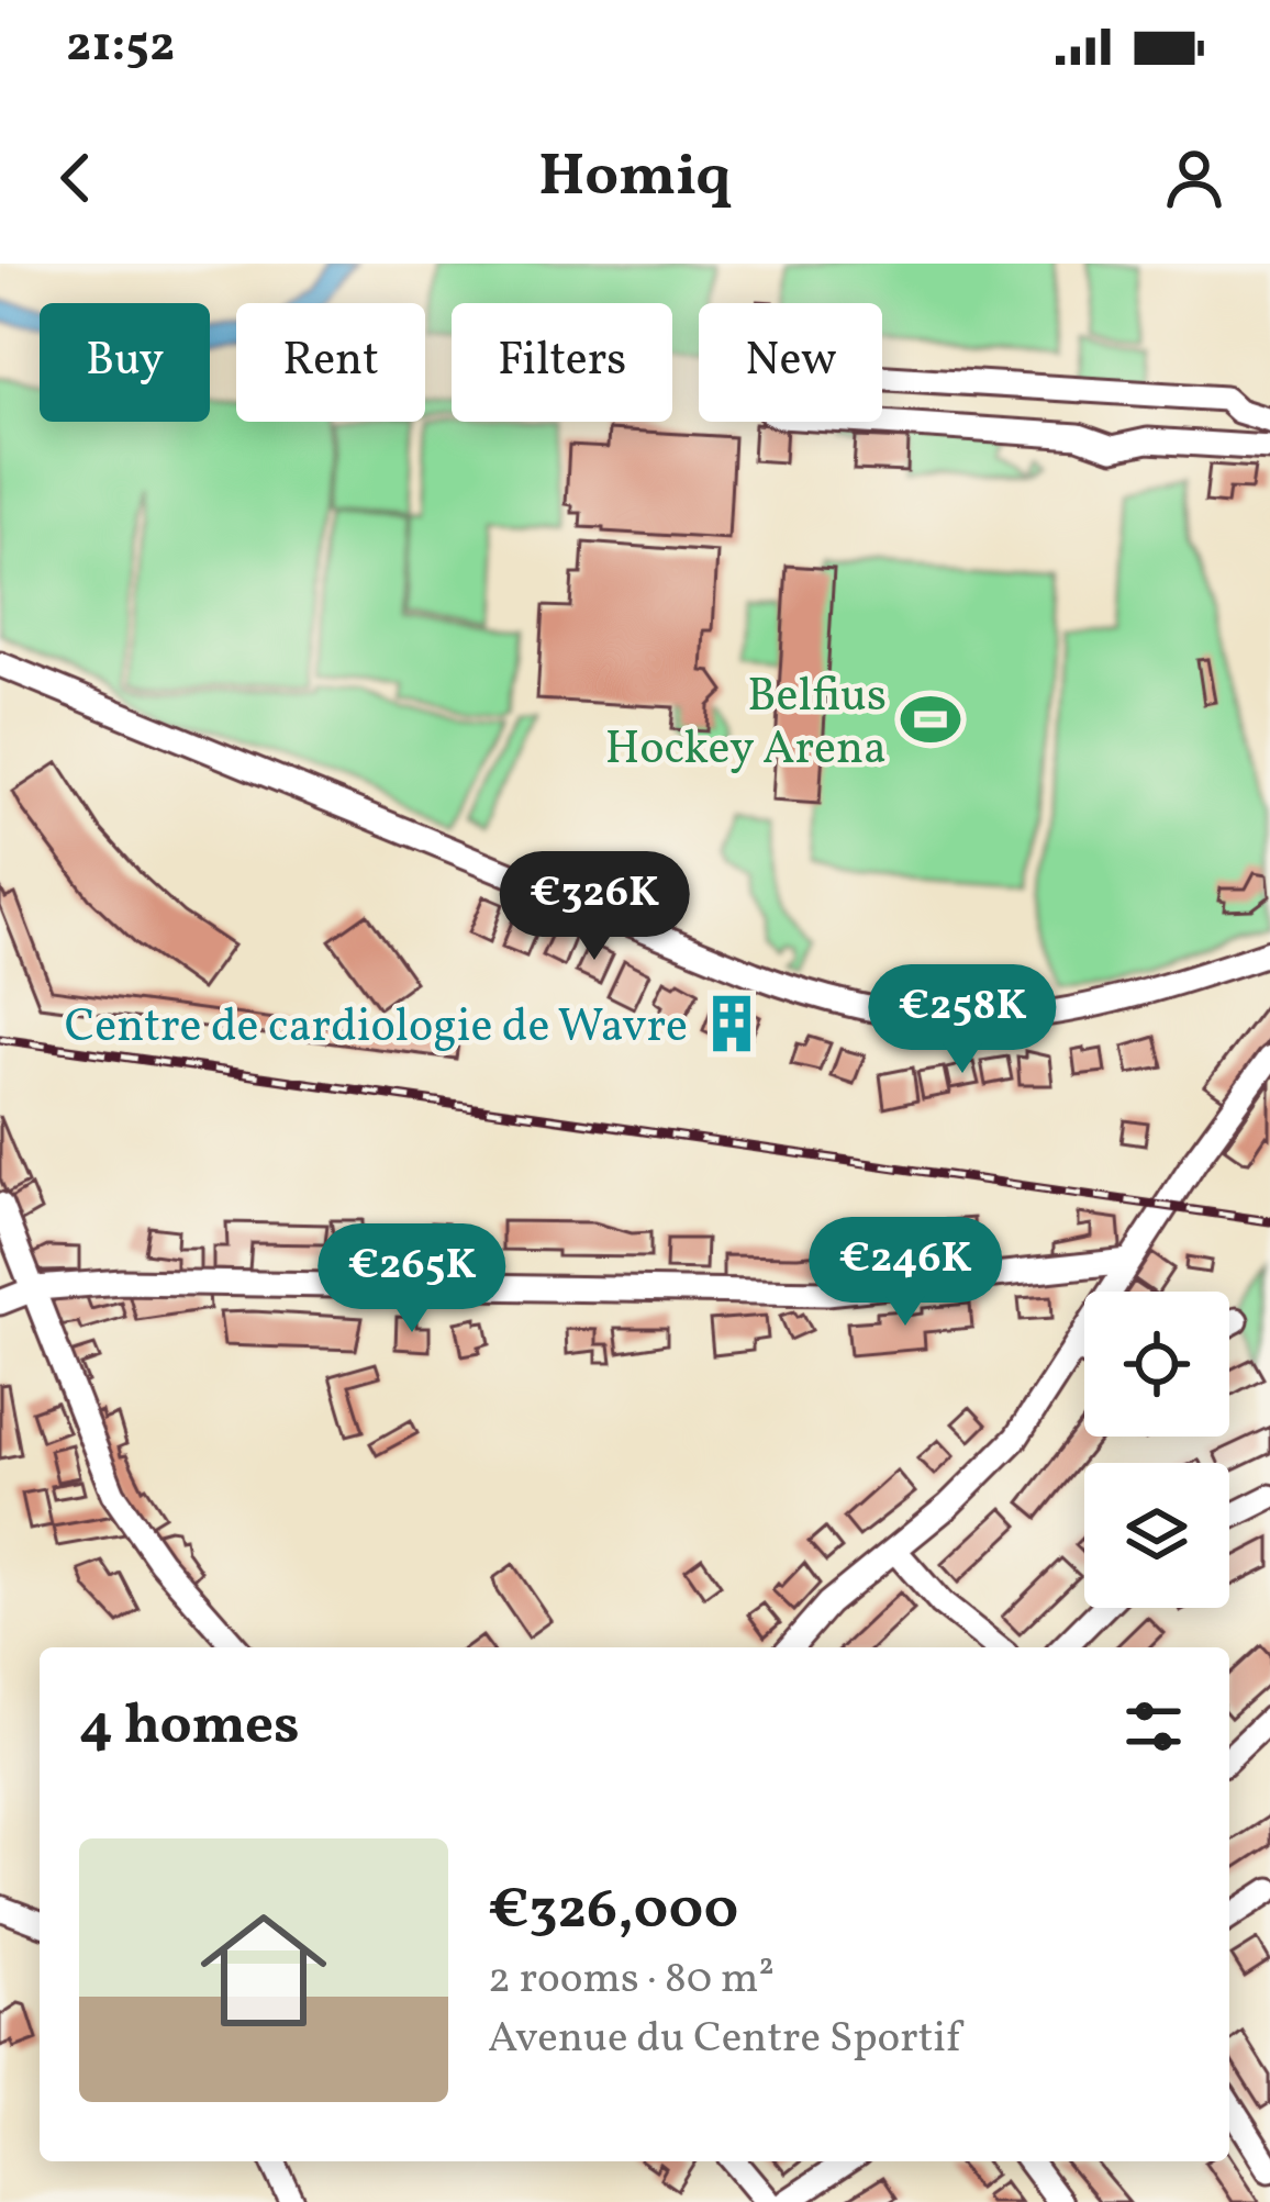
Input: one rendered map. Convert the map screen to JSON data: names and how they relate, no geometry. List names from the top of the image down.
{
  "places": {
    "sports": ["Belfius Hockey Arena"],
    "building": ["Centre de cardiologie de Wavre"]
  },
  "page": {
    "status": "21:52",
    "header": "Homiq",
    "chip": [
      "Buy",
      "Rent",
      "Filters",
      "New"
    ],
    "price": [
      "€326K",
      "€258K",
      "€246K",
      "€265K"
    ],
    "heading": "4 homes",
    "list": [
      {
        "name": "€326,000",
        "note": "2 rooms · 80 m² · Avenue du Centre Sportif"
      }
    ]
  }
}
